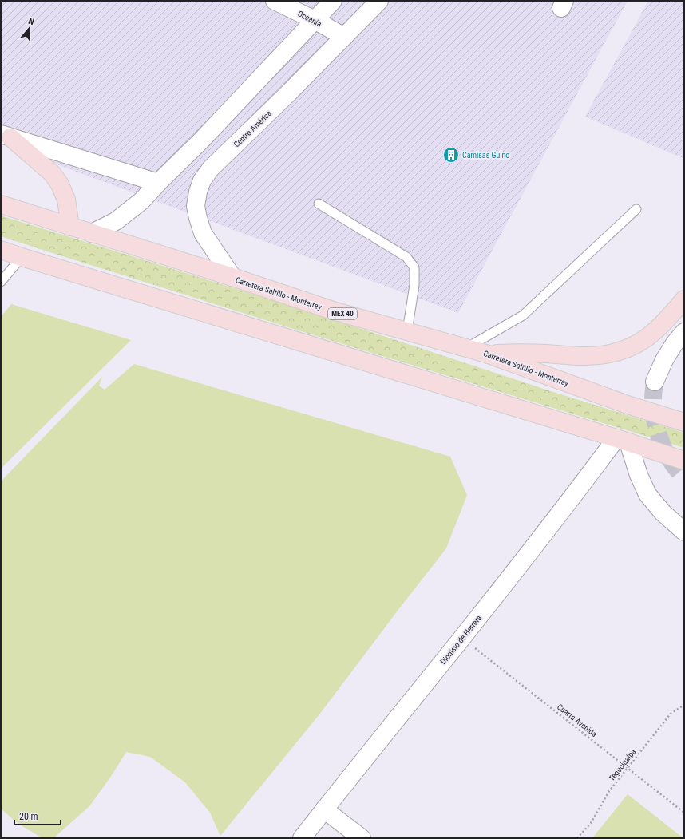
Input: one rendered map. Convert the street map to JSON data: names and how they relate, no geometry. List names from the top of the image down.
{
  "streets": {
    "main road": ["Carretera Saltillo - Monterrey", "MEX 40"],
    "street": ["Oceanía", "Centro América", "Dionisio de Herrera"],
    "path": ["Cuarta Avenida", "Tegucigalpa"]
  },
  "crossings": [
    ["Oceanía", "Centro América"],
    ["Centro América", "Carretera Saltillo - Monterrey"],
    ["Dionisio de Herrera", "Cuarta Avenida"],
    ["Cuarta Avenida", "Tegucigalpa"]
  ],
  "places": {
    "building": ["Camisas Guino"]
  },
  "scale_bar": "20 m",
  "north": "top"
}
